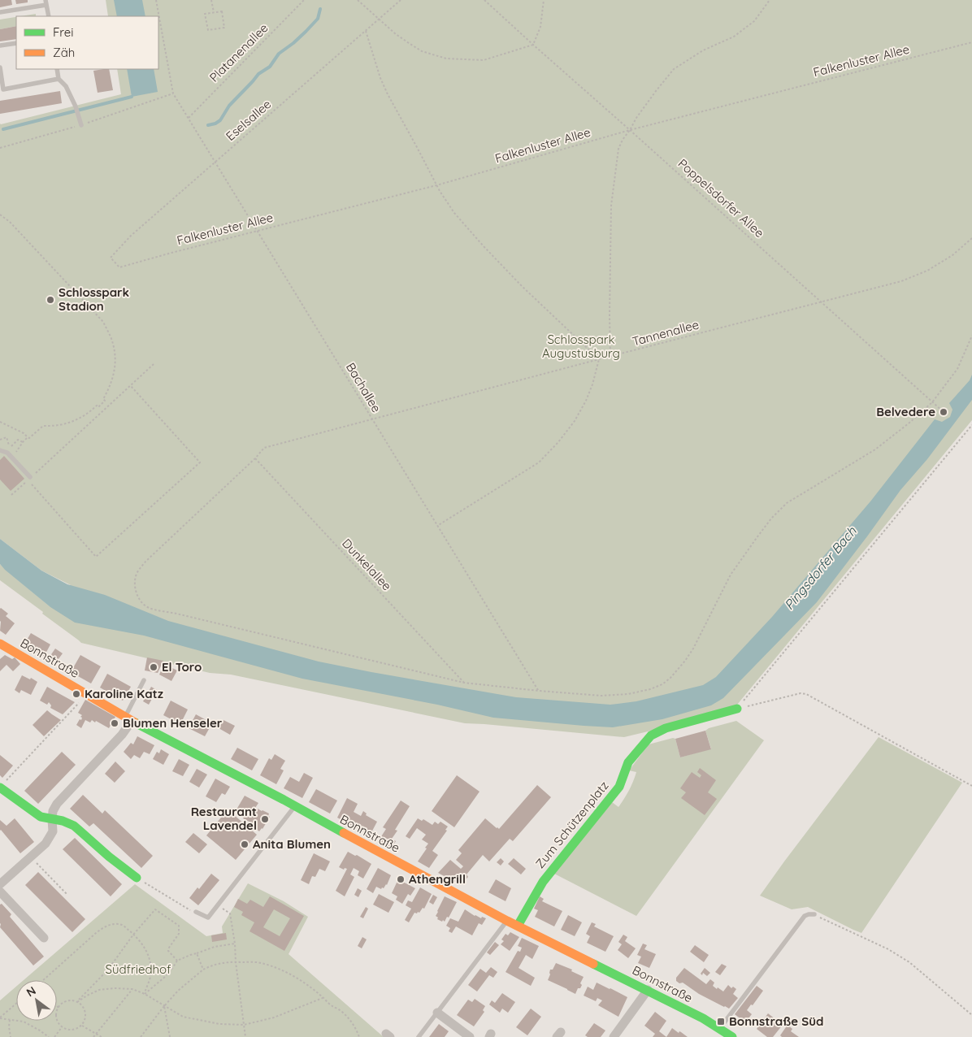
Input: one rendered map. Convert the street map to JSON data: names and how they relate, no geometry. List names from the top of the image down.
{
  "streets": {
    "street": ["Bonnstraße", "Zum Schützenplatz"],
    "path": [
      "Platanenallee",
      "Falkenluster Allee",
      "Eselsallee",
      "Poppelsdorfer Allee",
      "Tannenallee",
      "Bachallee",
      "Dunkelallee"
    ]
  },
  "crossings": [
    ["Platanenallee", "Bachallee"],
    ["Falkenluster Allee", "Eselsallee"],
    ["Falkenluster Allee", "Poppelsdorfer Allee"],
    ["Falkenluster Allee", "Bachallee"],
    ["Eselsallee", "Bachallee"],
    ["Poppelsdorfer Allee", "Tannenallee"],
    ["Tannenallee", "Bachallee"],
    ["Tannenallee", "Dunkelallee"],
    ["Bonnstraße", "Zum Schützenplatz"]
  ],
  "water": ["Pingsdorfer Bach"],
  "parks": ["Schlosspark Augustusburg", "Südfriedhof"],
  "places": {
    "other": [
      "Schlosspark Stadion",
      "Belvedere",
      "El Toro",
      "Karoline Katz",
      "Blumen Henseler",
      "Restaurant Lavendel",
      "Anita Blumen",
      "Athengrill"
    ],
    "transit": ["Bonnstraße Süd"]
  },
  "legend": ["Frei", "Zäh"],
  "north": "top left"
}
